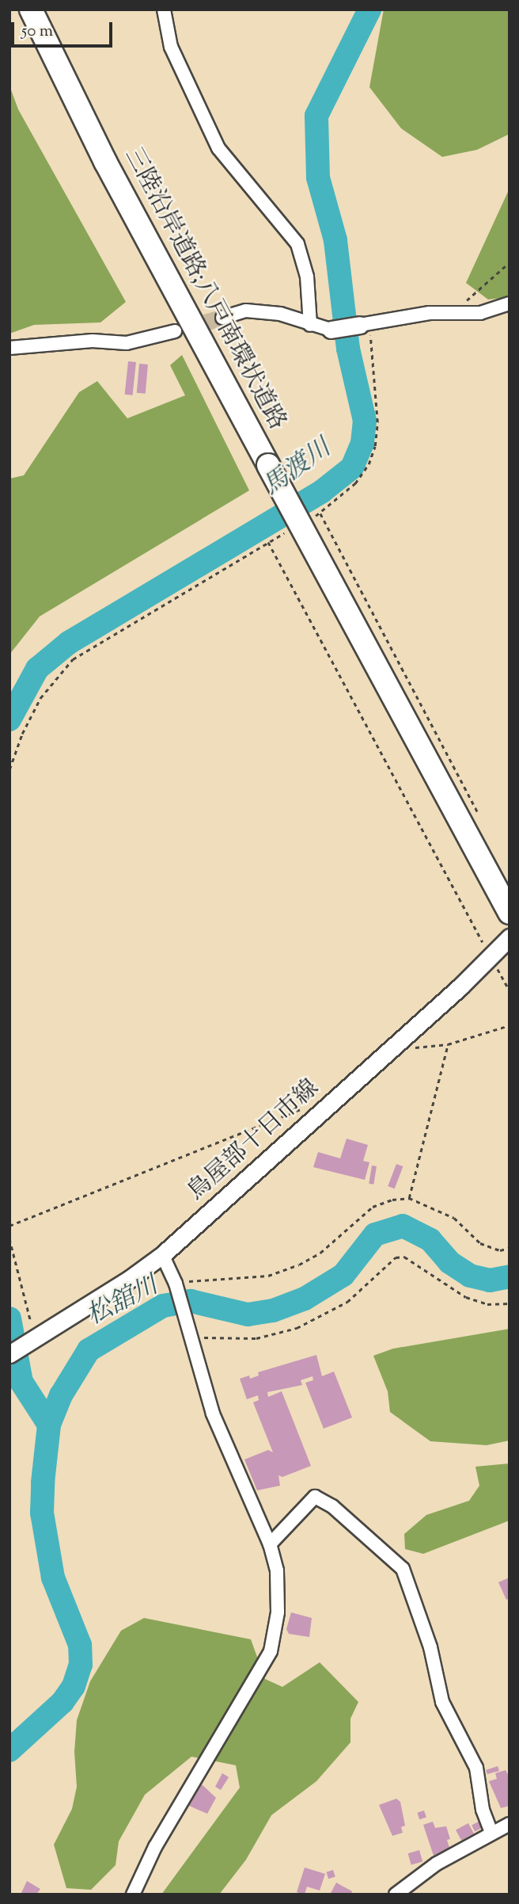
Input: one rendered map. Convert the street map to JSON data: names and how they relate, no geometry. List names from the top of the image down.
{
  "streets": {
    "highway": ["三陸沿岸道路;八戸南環状道路"],
    "main road": ["鳥屋部十日市線"]
  },
  "water": ["馬渡川", "松舘川"],
  "scale_bar": "50 m"
}
